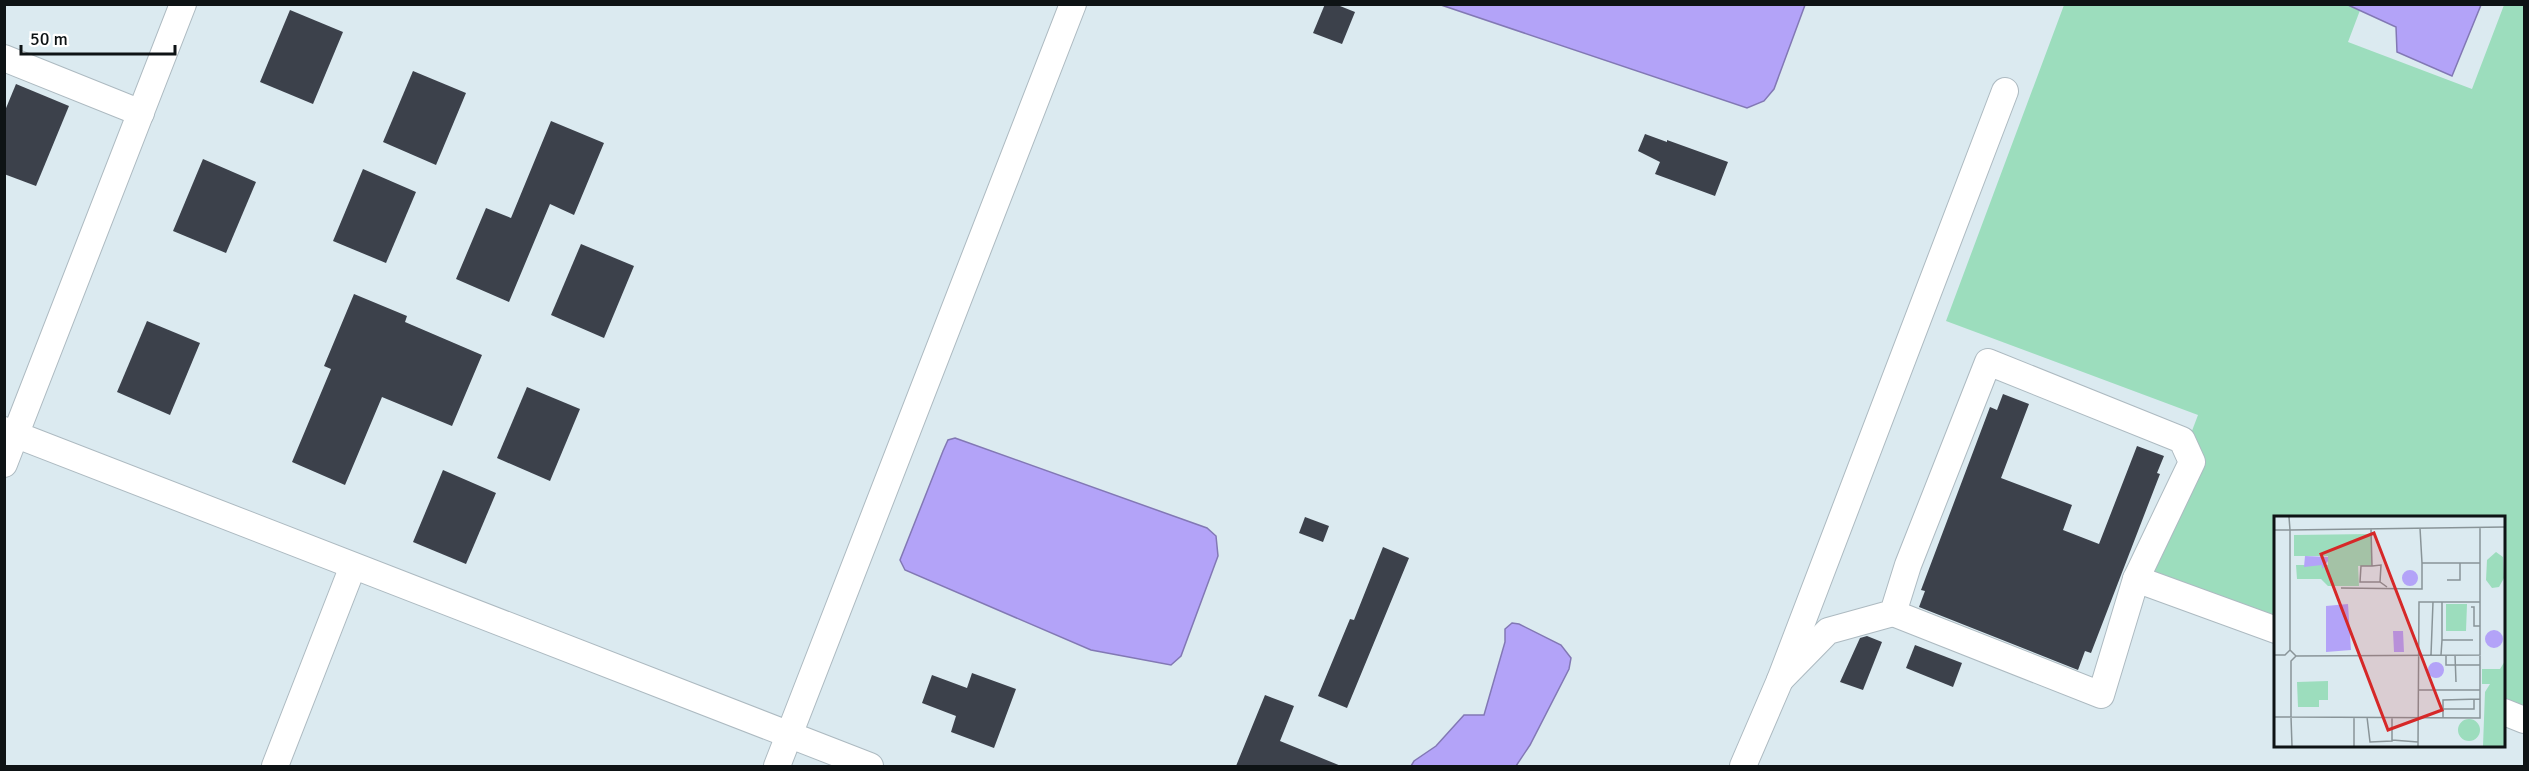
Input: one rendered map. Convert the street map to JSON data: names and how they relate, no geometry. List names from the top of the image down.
{
  "scale_bar": "50 m"
}
